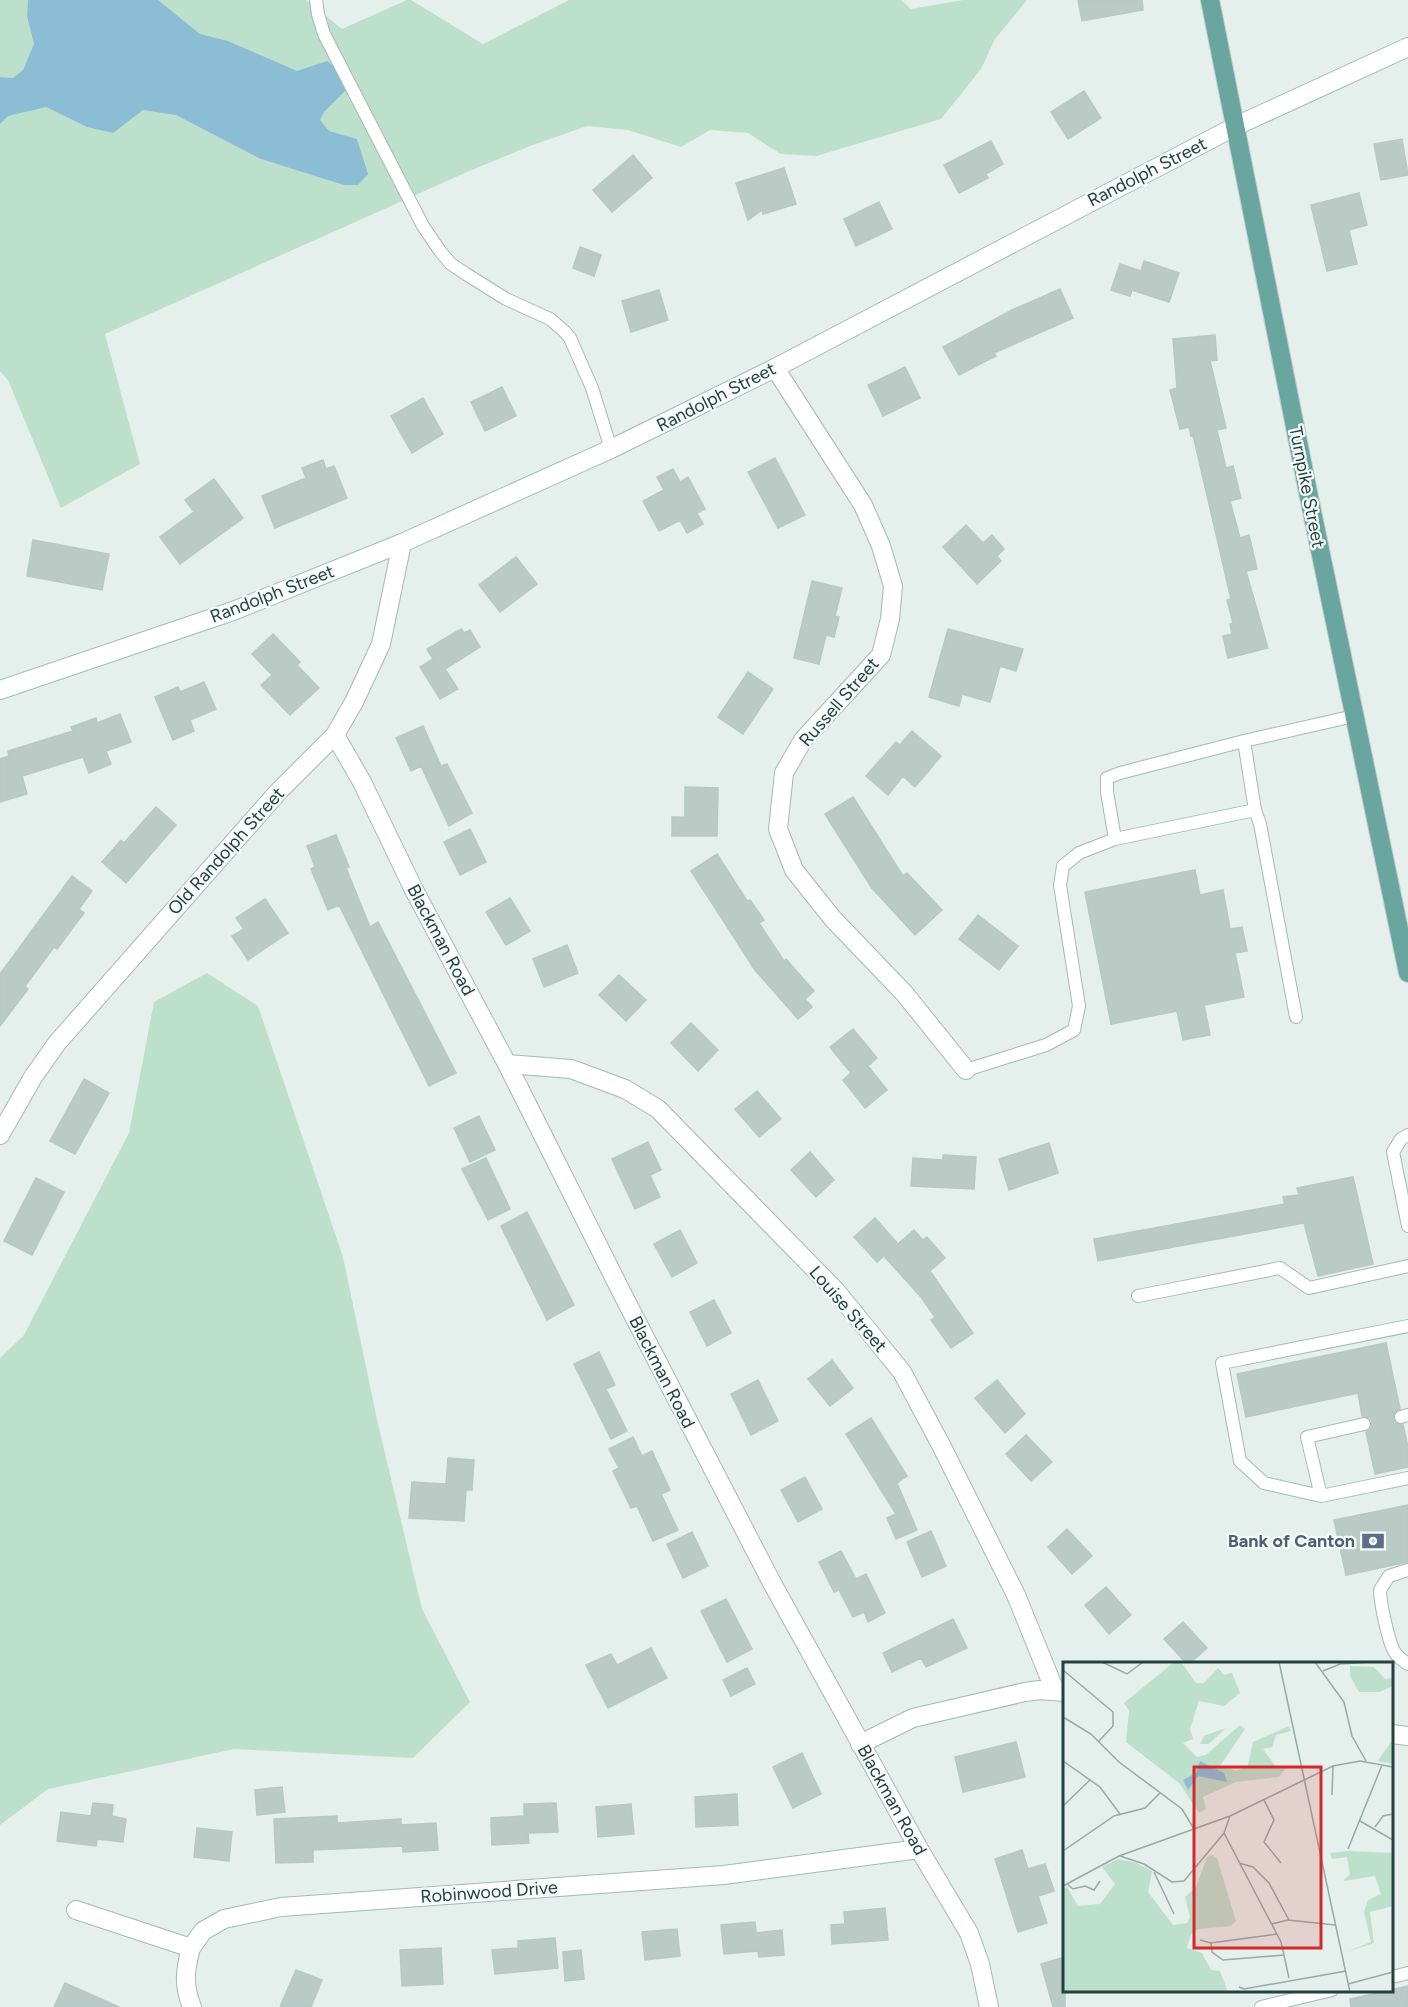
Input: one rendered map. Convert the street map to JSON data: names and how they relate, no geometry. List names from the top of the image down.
{
  "streets": {
    "main road": ["Turnpike Street"],
    "street": [
      "Randolph Street",
      "Russell Street",
      "Old Randolph Street",
      "Blackman Road",
      "Louise Street",
      "Robinwood Drive"
    ]
  },
  "crossings": [
    ["Randolph Street", "Turnpike Street"],
    ["Randolph Street", "Russell Street"],
    ["Randolph Street", "Old Randolph Street"],
    ["Old Randolph Street", "Blackman Road"],
    ["Blackman Road", "Louise Street"],
    ["Blackman Road", "Robinwood Drive"]
  ],
  "places": {
    "bank": ["Bank of Canton"]
  }
}
